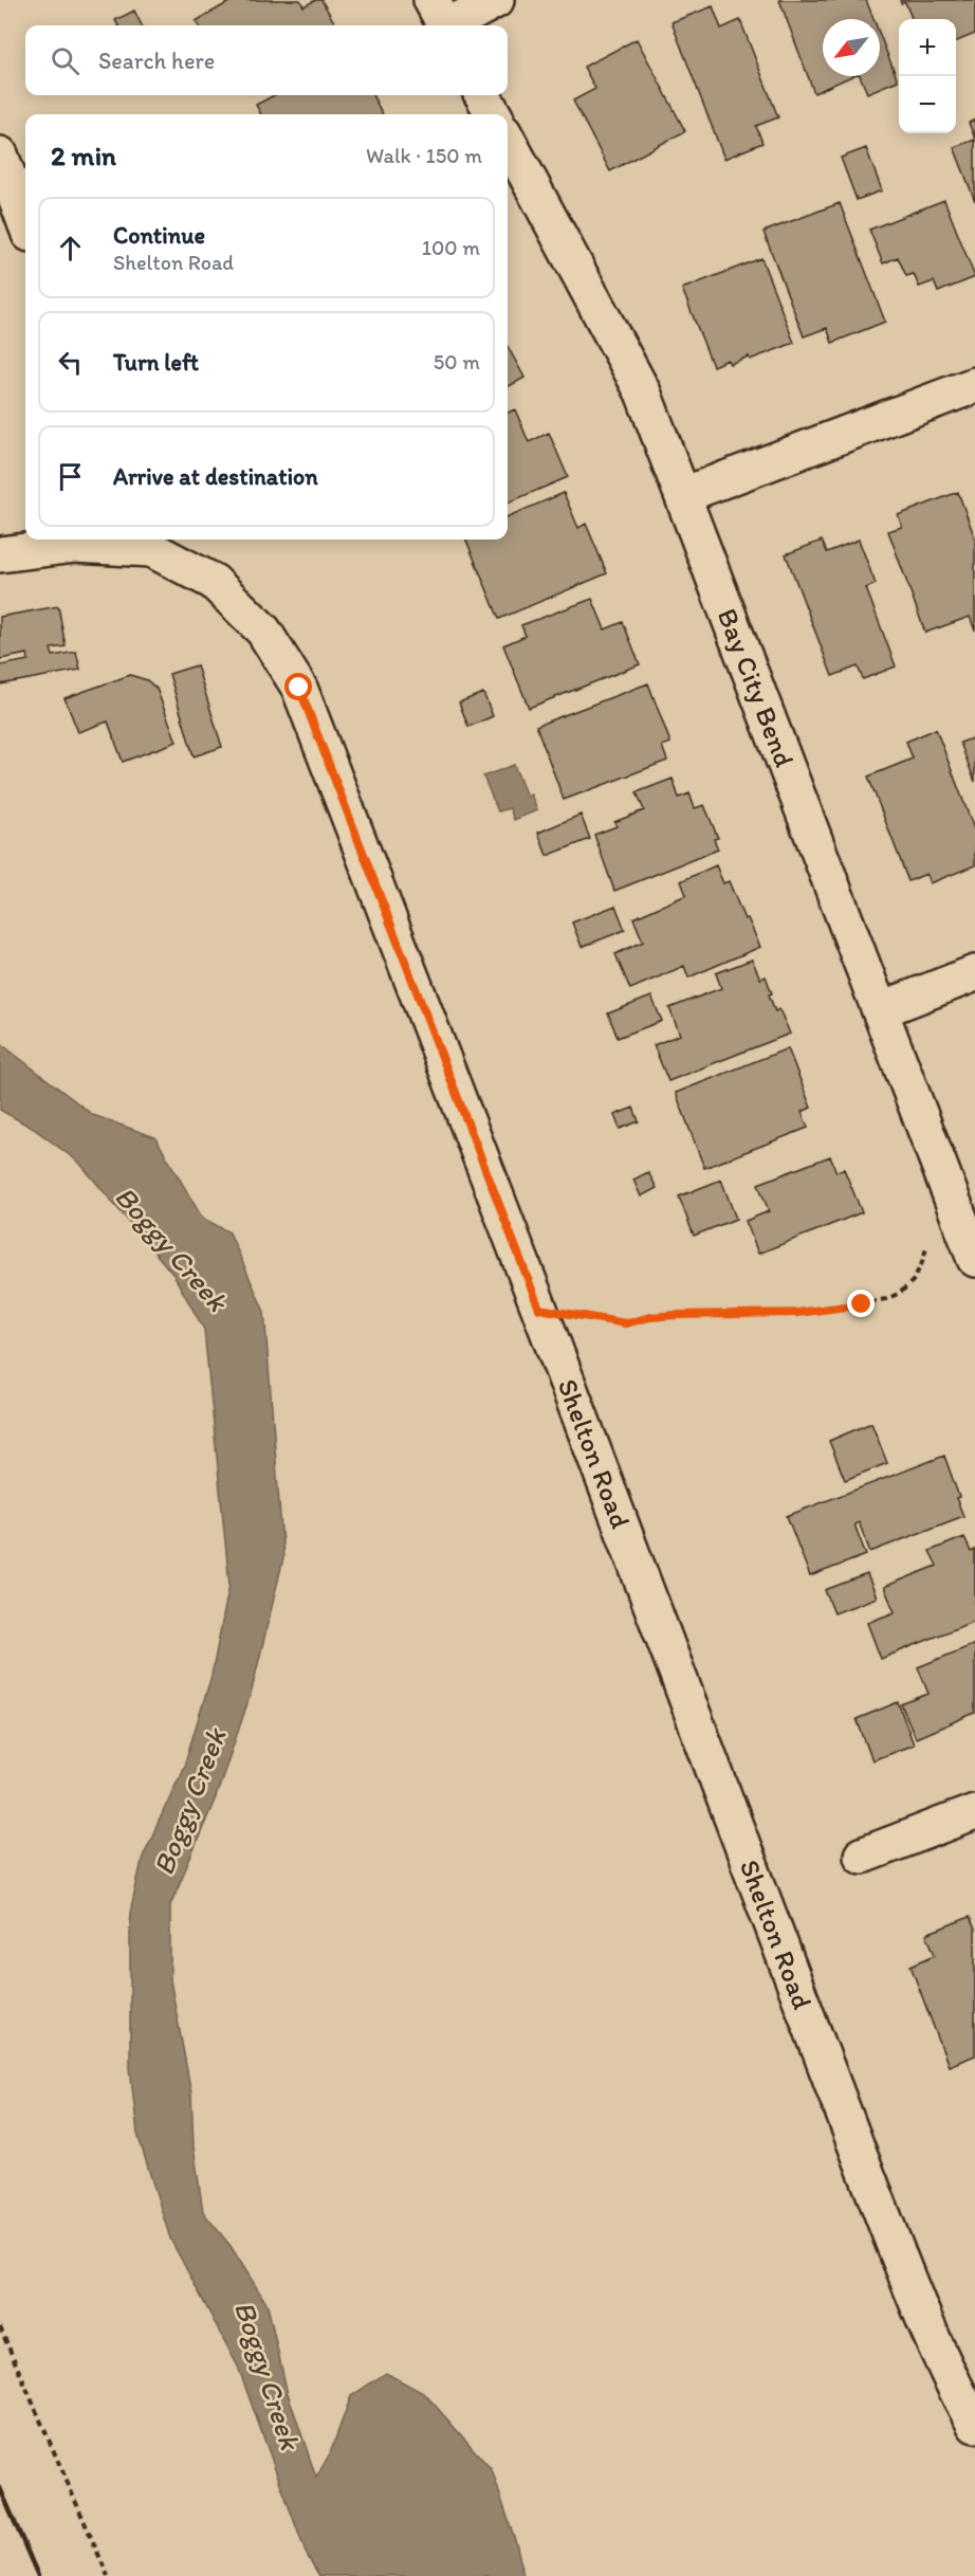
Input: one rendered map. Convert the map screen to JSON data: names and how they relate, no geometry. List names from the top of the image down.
{
  "streets": {
    "street": ["Bay City Bend", "Shelton Road"]
  },
  "water": ["Boggy Creek"],
  "north": "bottom left",
  "page": {
    "map_buttons": ["+", "−"],
    "search": "Search here",
    "heading": ["2 min", "Walk · 150 m"],
    "list": [
      ["Continue", "Shelton Road", "100 m"],
      ["Turn left", "50 m"],
      "Arrive at destination"
    ]
  }
}
